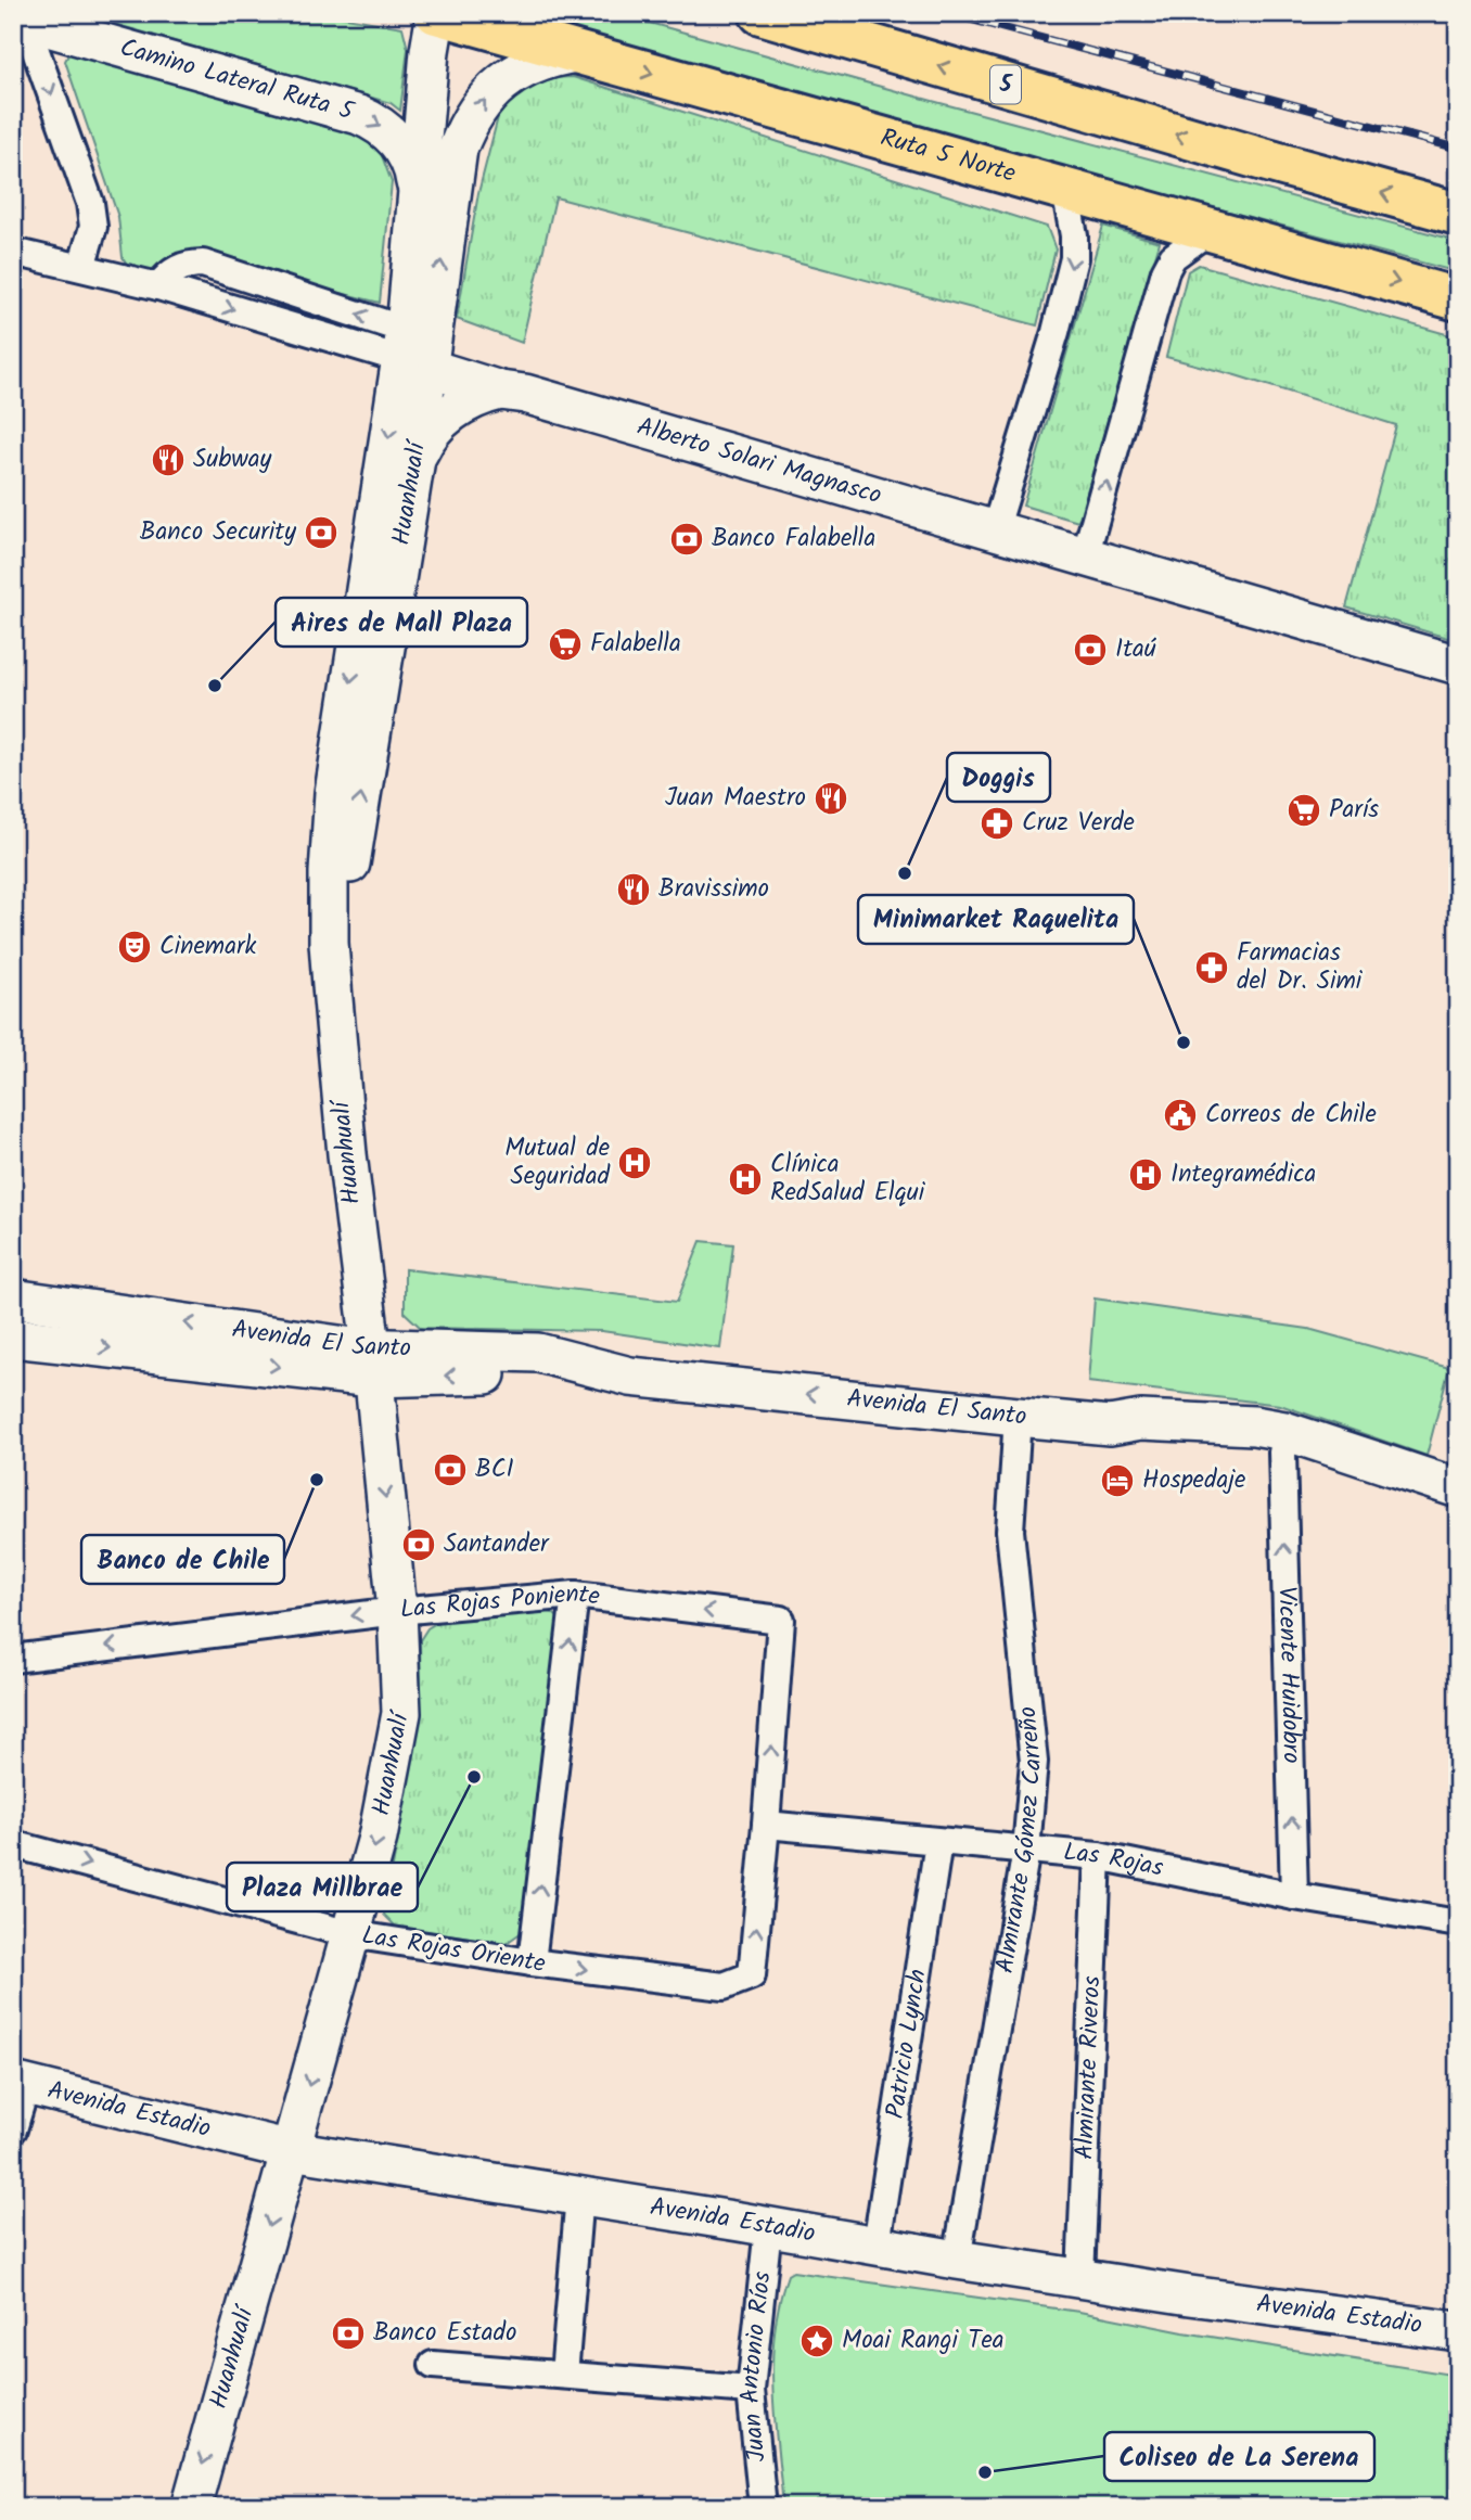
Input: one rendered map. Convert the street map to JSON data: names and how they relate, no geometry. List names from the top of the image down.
{
  "streets": {
    "highway": ["5", "Ruta 5 Norte"],
    "main road": [
      "Camino Lateral Ruta 5",
      "Alberto Solari Magnasco",
      "Huanhualí",
      "Avenida El Santo",
      "Avenida Estadio"
    ],
    "street": [
      "Las Rojas Poniente",
      "Vicente Huidobro",
      "Almirante Gómez Carreño",
      "Las Rojas",
      "Las Rojas Oriente",
      "Patricio Lynch",
      "Almirante Riveros",
      "Juan Antonio Ríos"
    ]
  },
  "crossings": [
    ["Camino Lateral Ruta 5", "Huanhualí"],
    ["Ruta 5 Norte", "Huanhualí"],
    ["Alberto Solari Magnasco", "Huanhualí"],
    ["Huanhualí", "Avenida El Santo"],
    ["Huanhualí", "Las Rojas Poniente"],
    ["Huanhualí", "Las Rojas Oriente"],
    ["Huanhualí", "Avenida Estadio"],
    ["Avenida El Santo", "Vicente Huidobro"],
    ["Avenida El Santo", "Almirante Gómez Carreño"],
    ["Las Rojas Poniente", "Las Rojas"],
    ["Las Rojas Poniente", "Las Rojas Oriente"],
    ["Vicente Huidobro", "Las Rojas"],
    ["Almirante Gómez Carreño", "Las Rojas"],
    ["Almirante Gómez Carreño", "Avenida Estadio"],
    ["Las Rojas", "Las Rojas Oriente"],
    ["Las Rojas", "Patricio Lynch"],
    ["Las Rojas", "Almirante Riveros"],
    ["Patricio Lynch", "Avenida Estadio"],
    ["Almirante Riveros", "Avenida Estadio"],
    ["Avenida Estadio", "Juan Antonio Ríos"]
  ],
  "one_way": ["Camino Lateral Ruta 5", "Vicente Huidobro"],
  "places": {
    "restaurant": ["Subway", "Juan Maestro", "Bravissimo"],
    "bank": [
      "Banco Security",
      "Banco Falabella",
      "Itaú",
      "BCI",
      "Santander",
      "Banco Estado"
    ],
    "supermarket": ["Falabella", "París"],
    "other": [
      "Aires de Mall Plaza",
      "Doggis",
      "Minimarket Raquelita",
      "Banco de Chile",
      "Plaza Millbrae",
      "Coliseo de La Serena"
    ],
    "pharmacy": ["Cruz Verde", "Farmacias del Dr. Simi"],
    "theatre": ["Cinemark"],
    "public building": ["Correos de Chile"],
    "hospital": ["Mutual de Seguridad", "Integramédica", "Clínica RedSalud Elqui"],
    "hotel": ["Hospedaje"],
    "place": ["Moai Rangi Tea"]
  }
}
